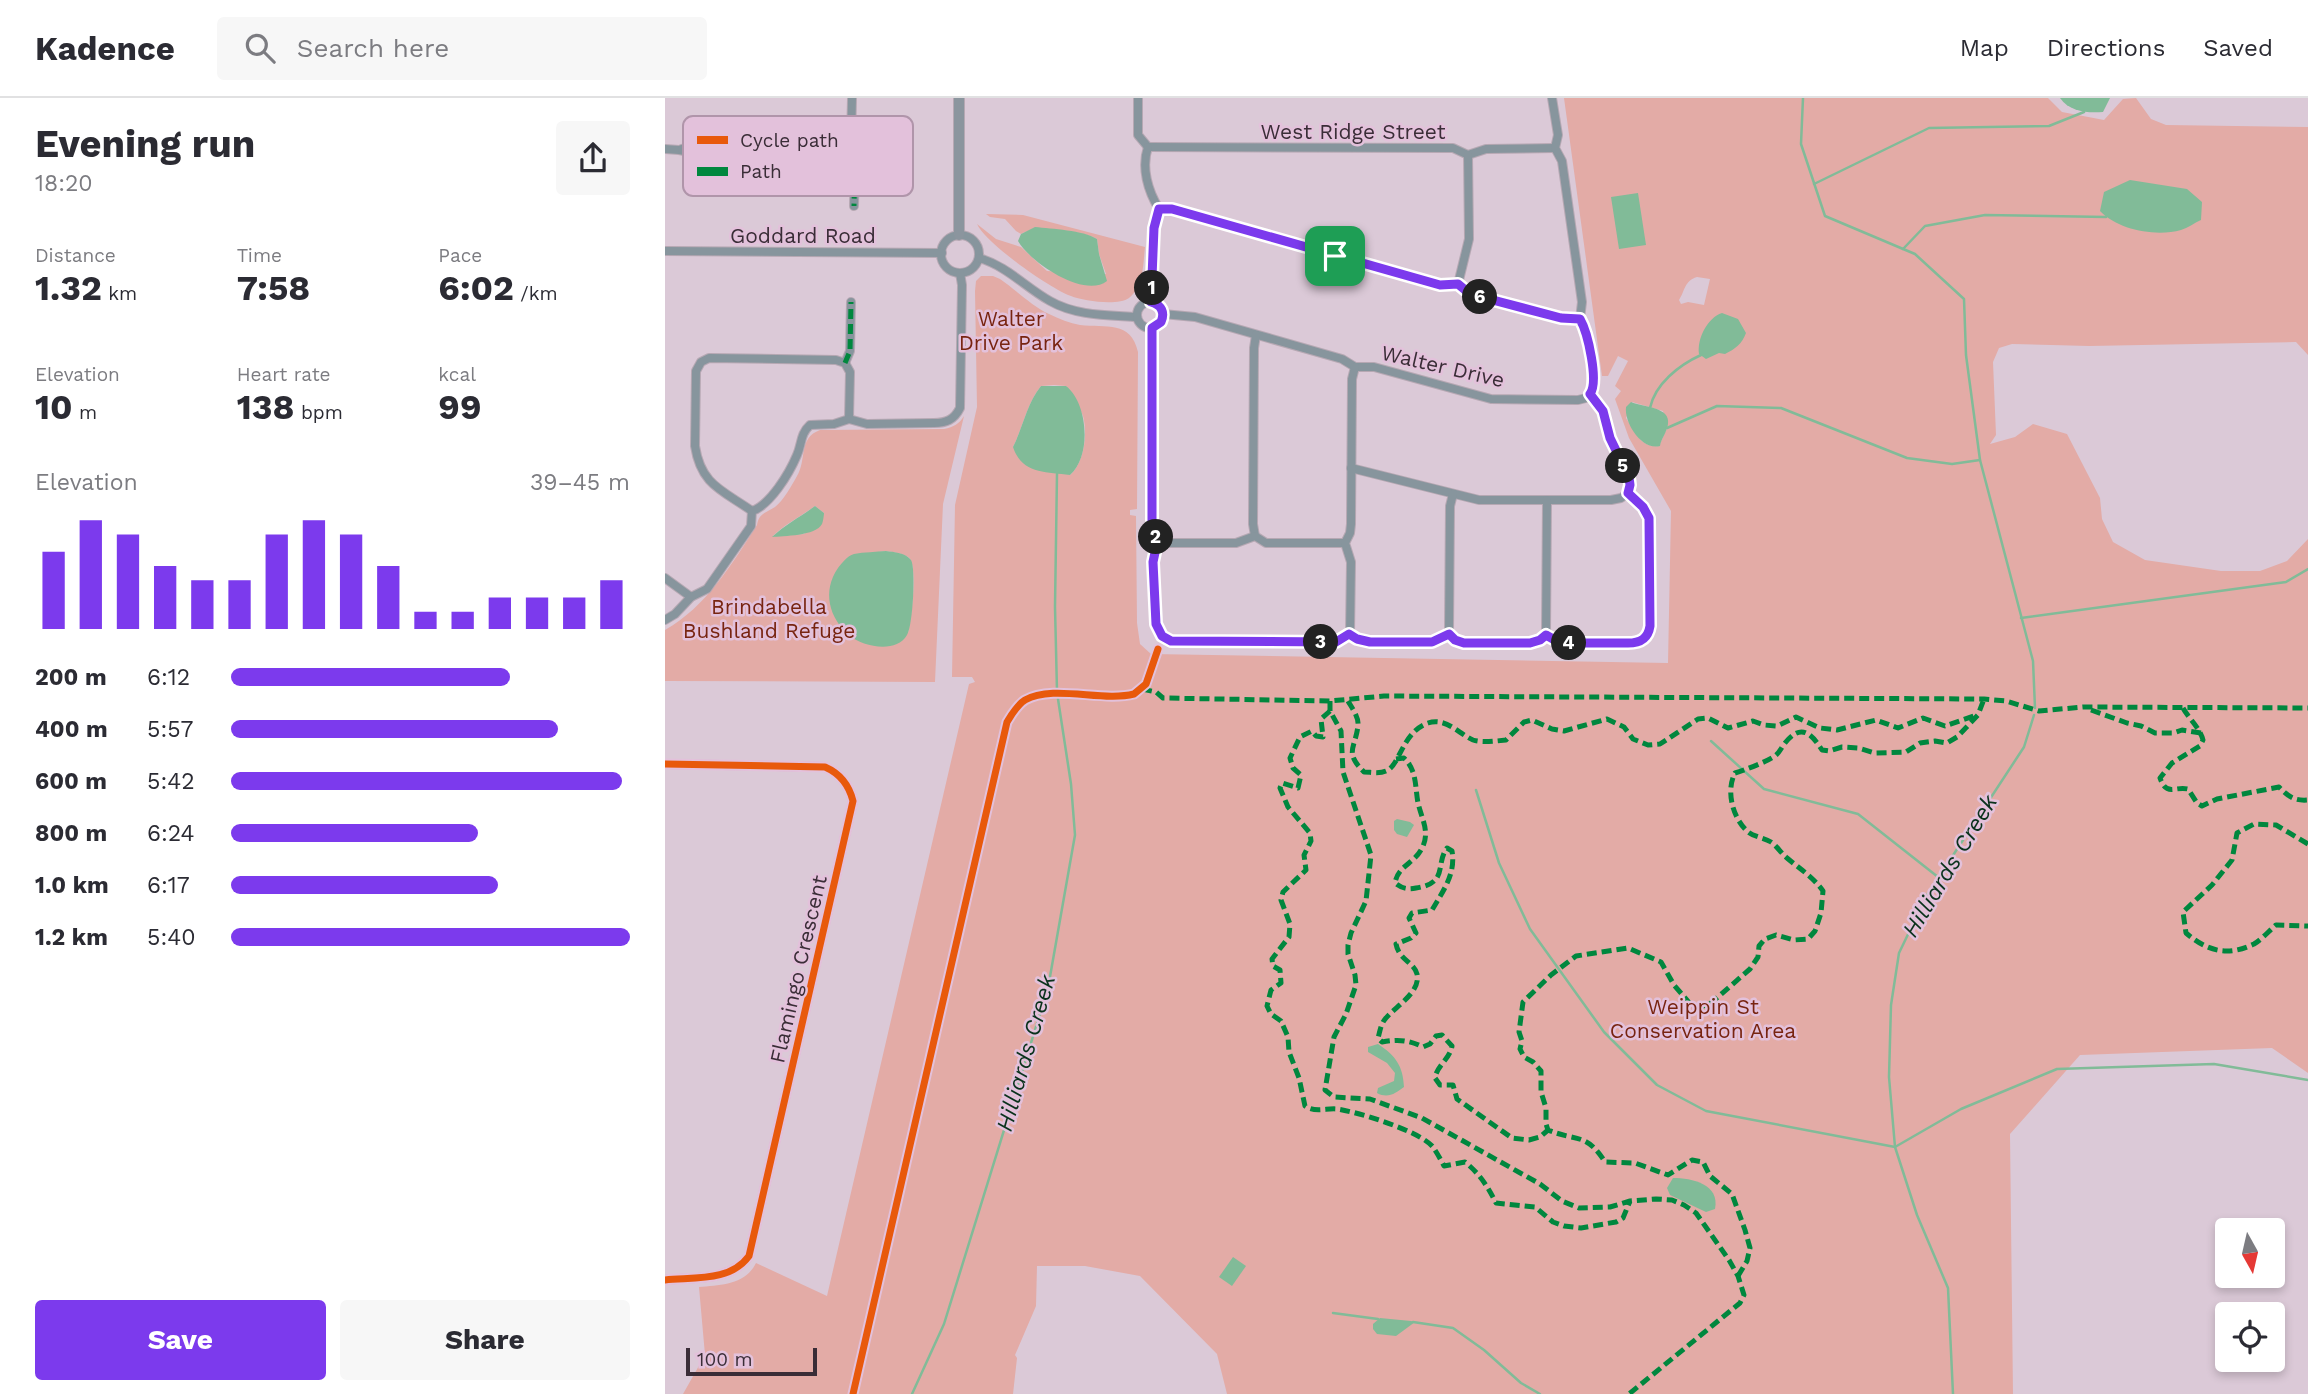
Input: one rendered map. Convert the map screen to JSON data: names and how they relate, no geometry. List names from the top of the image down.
{
  "streets": {
    "street": [
      "West Ridge Street",
      "Goddard Road",
      "Walter Drive",
      "Flamingo Crescent"
    ]
  },
  "water": ["Hilliards Creek"],
  "parks": ["Walter Drive Park", "Brindabella Bushland Refuge", "Weippin St Conservation Area"],
  "legend": ["Cycle path", "Path"],
  "scale_bar": "100 m",
  "north": "bottom",
  "page": {
    "header": "Kadence",
    "search": "Search here",
    "nav": ["Map", "Directions", "Saved"],
    "heading": ["Evening run", "18:20"],
    "stats": [
      ["Distance", "1.32 km"],
      ["Time", "7:58"],
      ["Pace", "6:02 /km"],
      ["Elevation", "10 m"],
      ["Heart rate", "138 bpm"],
      ["kcal", "99"]
    ],
    "pins": [
      "1",
      "6",
      "5",
      "2",
      "3",
      "4"
    ],
    "chart": ["Elevation", "39–45 m"],
    "list": [
      {
        "name": "200 m",
        "note": "6:12"
      },
      {
        "name": "400 m",
        "note": "5:57"
      },
      {
        "name": "600 m",
        "note": "5:42"
      },
      {
        "name": "800 m",
        "note": "6:24"
      },
      {
        "name": "1.0 km",
        "note": "6:17"
      },
      {
        "name": "1.2 km",
        "note": "5:40"
      }
    ],
    "buttons": ["Save", "Share"],
    "scale": "100 m"
  }
}
